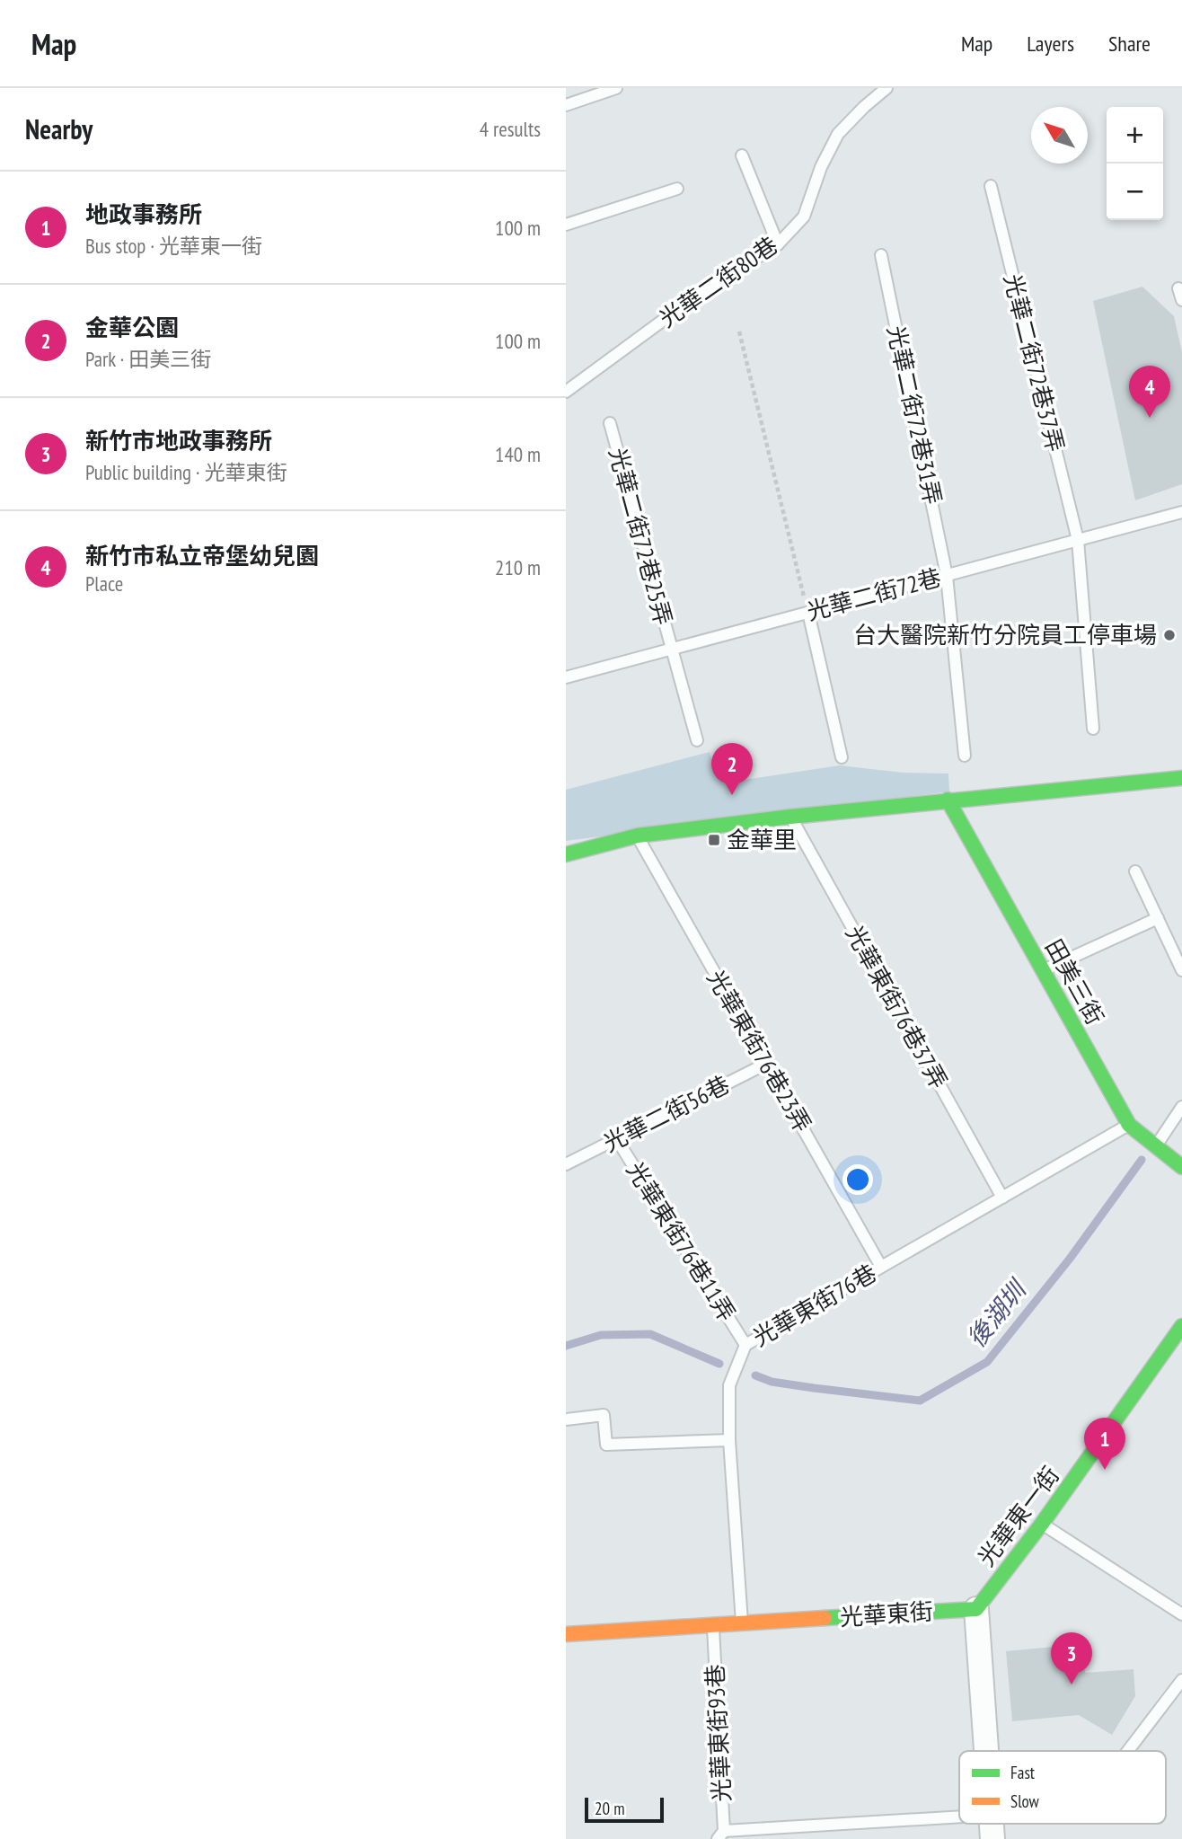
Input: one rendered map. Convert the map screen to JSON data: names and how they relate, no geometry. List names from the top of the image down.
{
  "streets": {
    "street": ["田美三街", "光華東一街", "光華東街"],
    "lane": [
      "光華二街80巷",
      "光華二街72巷37弄",
      "光華二街72巷31弄",
      "光華二街72巷25弄",
      "光華二街72巷",
      "光華東街76巷37弄",
      "光華東街76巷23弄",
      "光華二街56巷",
      "光華東街76巷11弄",
      "光華東街76巷",
      "光華東街93巷"
    ]
  },
  "crossings": [
    ["光華二街72巷37弄", "光華二街72巷"],
    ["光華二街72巷31弄", "光華二街72巷"],
    ["光華二街72巷25弄", "光華二街72巷"],
    ["田美三街", "光華東街76巷"],
    ["光華東街76巷37弄", "光華東街76巷"],
    ["光華東街76巷23弄", "光華二街56巷"],
    ["光華東街76巷23弄", "光華東街76巷"],
    ["光華二街56巷", "光華東街76巷11弄"],
    ["光華東街76巷11弄", "光華東街76巷"],
    ["光華東街76巷", "光華東街"],
    ["光華東一街", "光華東街"],
    ["光華東街", "光華東街93巷"]
  ],
  "water": ["後湖圳"],
  "places": {
    "other": ["台大醫院新竹分院員工停車場"],
    "transit": ["金華里"]
  },
  "legend": ["Fast", "Slow"],
  "scale_bar": "20 m",
  "north": "top left",
  "page": {
    "header": "Map",
    "nav": ["Map", "Layers", "Share"],
    "heading": ["Nearby", "4 results"],
    "map_buttons": ["+", "−"],
    "list": [
      {
        "mark": "1",
        "name": "地政事務所",
        "note": "Bus stop · 光華東一街",
        "value": "100 m"
      },
      {
        "mark": "2",
        "name": "金華公園",
        "note": "Park · 田美三街",
        "value": "100 m"
      },
      {
        "mark": "3",
        "name": "新竹市地政事務所",
        "note": "Public building · 光華東街",
        "value": "140 m"
      },
      {
        "mark": "4",
        "name": "新竹市私立帝堡幼兒園",
        "note": "Place",
        "value": "210 m"
      }
    ],
    "pins": [
      "4",
      "2",
      "1",
      "3"
    ],
    "scale": "20 m"
  }
}
